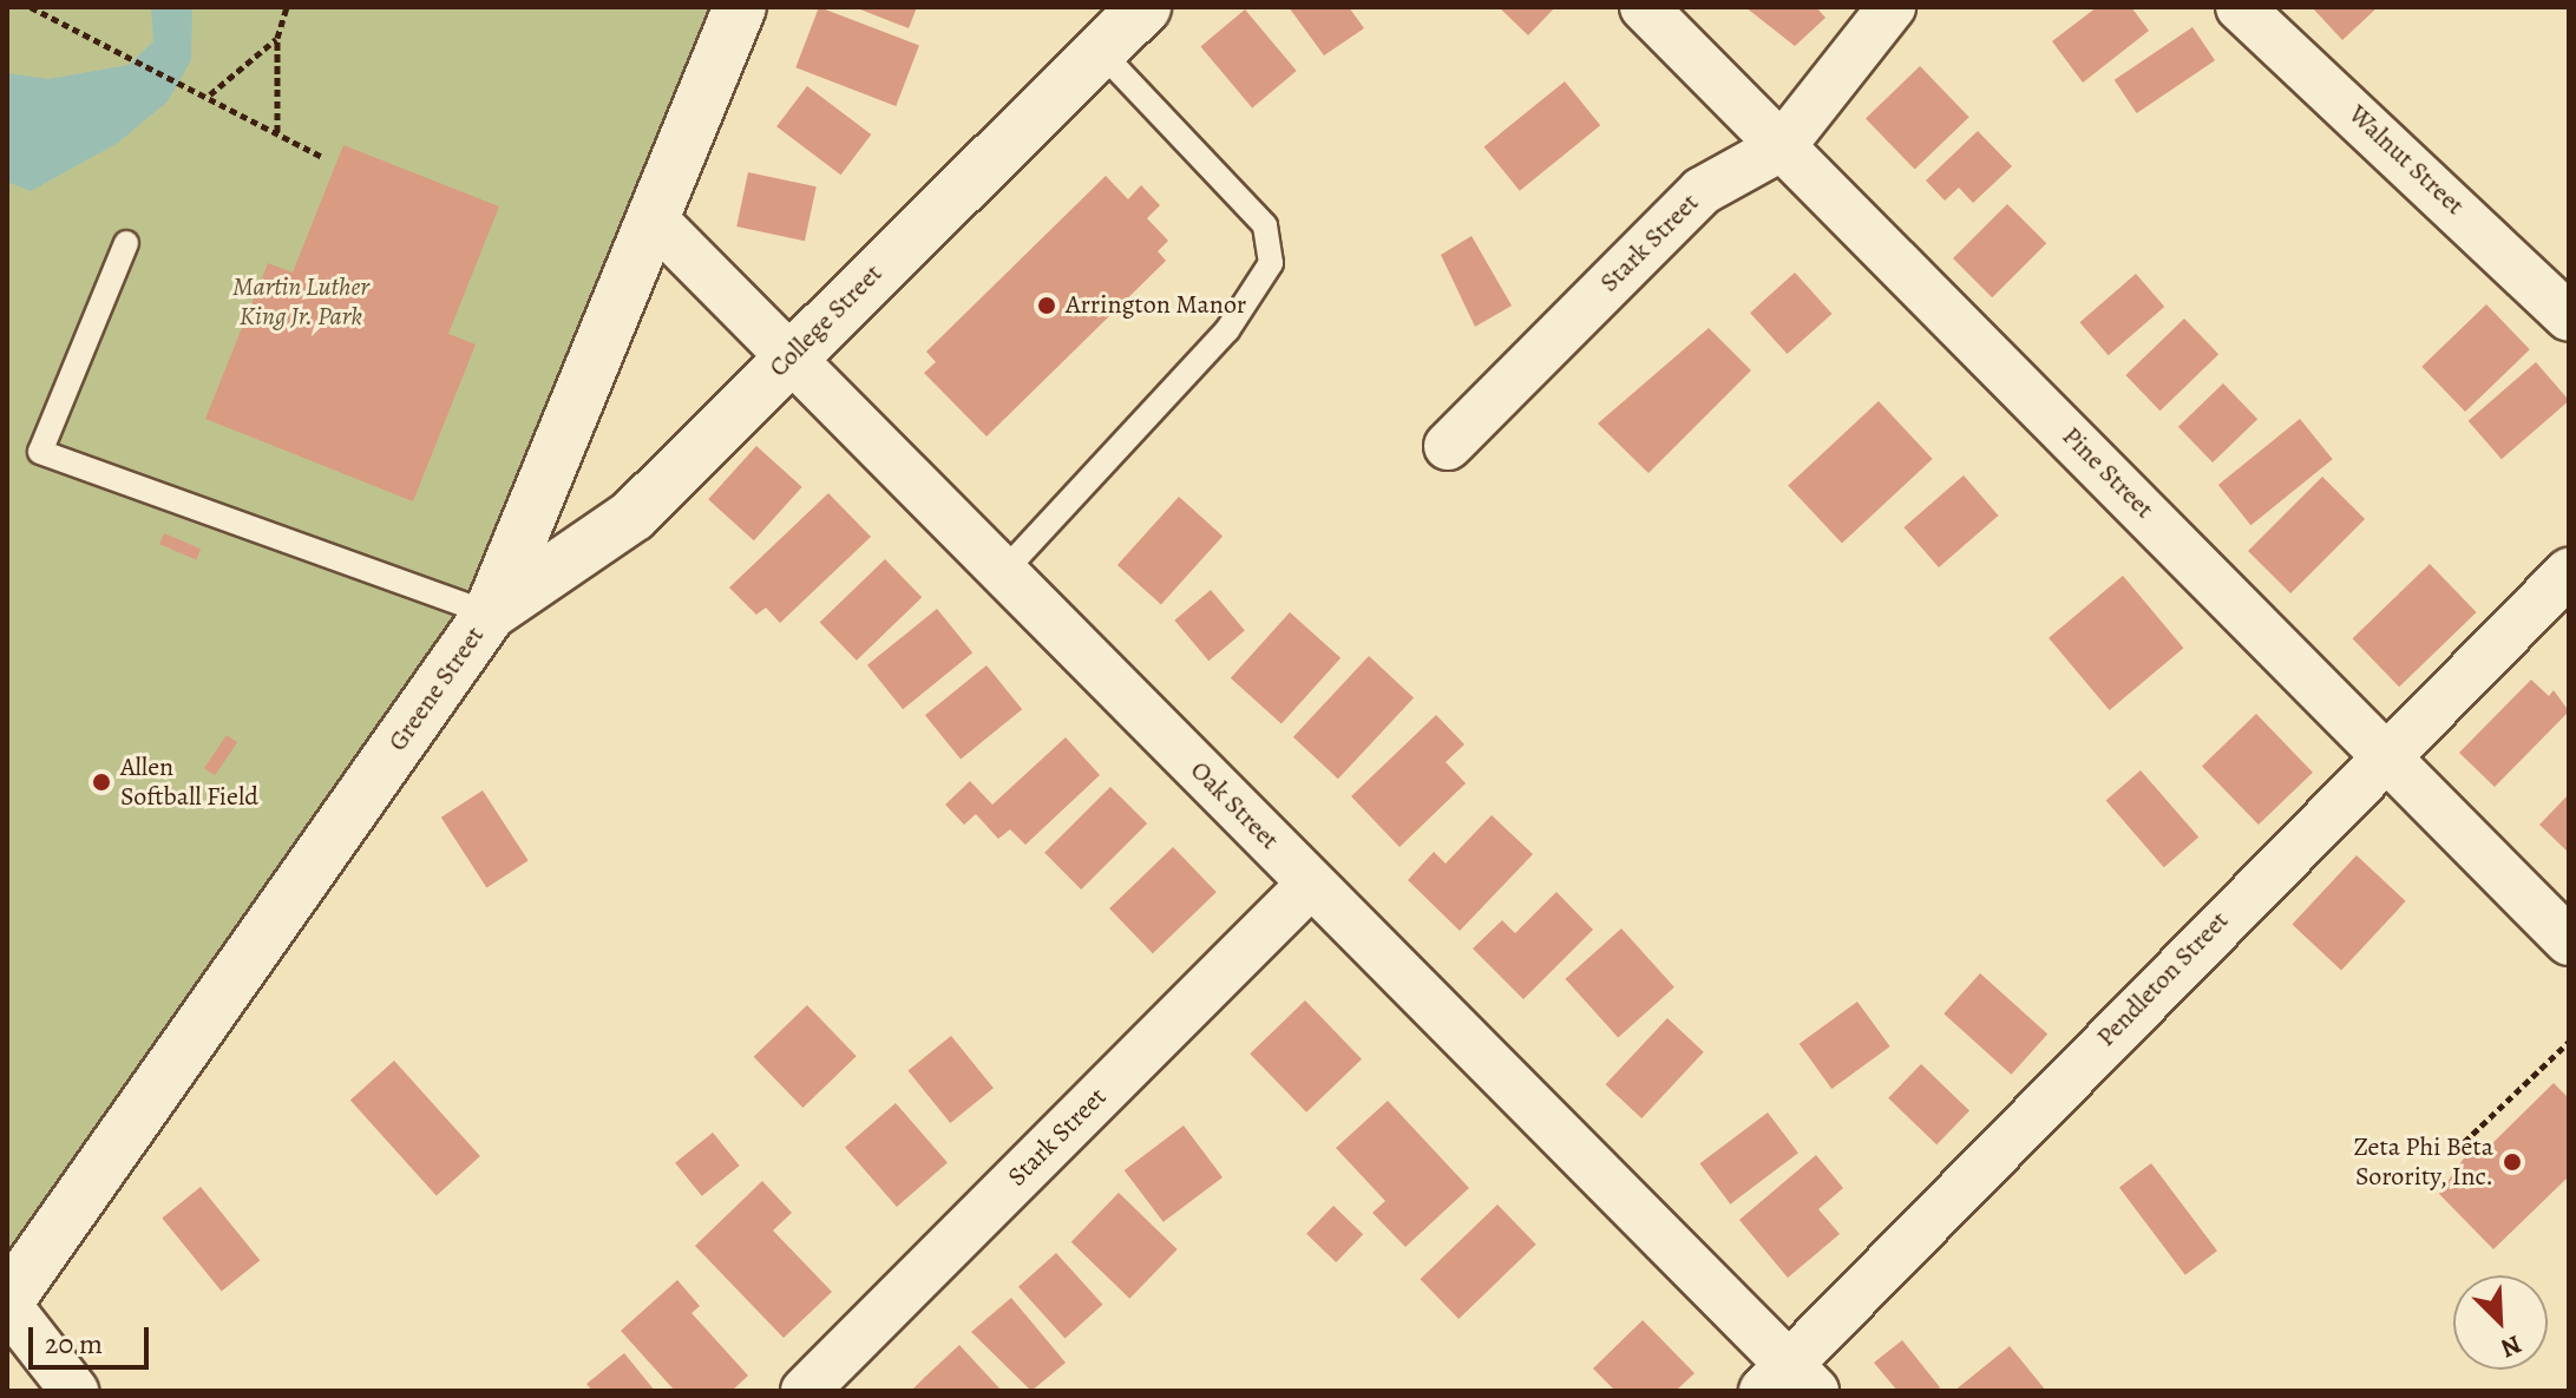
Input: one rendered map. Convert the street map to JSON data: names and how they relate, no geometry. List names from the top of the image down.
{
  "streets": {
    "street": [
      "Walnut Street",
      "Stark Street",
      "College Street",
      "Pine Street",
      "Greene Street",
      "Oak Street",
      "Pendleton Street"
    ]
  },
  "crossings": [
    ["Stark Street", "Pine Street"],
    ["Stark Street", "Oak Street"],
    ["College Street", "Greene Street"],
    ["College Street", "Oak Street"],
    ["Pine Street", "Pendleton Street"],
    ["Greene Street", "Oak Street"],
    ["Oak Street", "Pendleton Street"]
  ],
  "parks": ["Martin Luther King Jr. Park"],
  "places": ["Arrington Manor", "Allen Softball Field", "Zeta Phi Beta Sorority, Inc."],
  "scale_bar": "20 m",
  "north": "bottom right"
}
